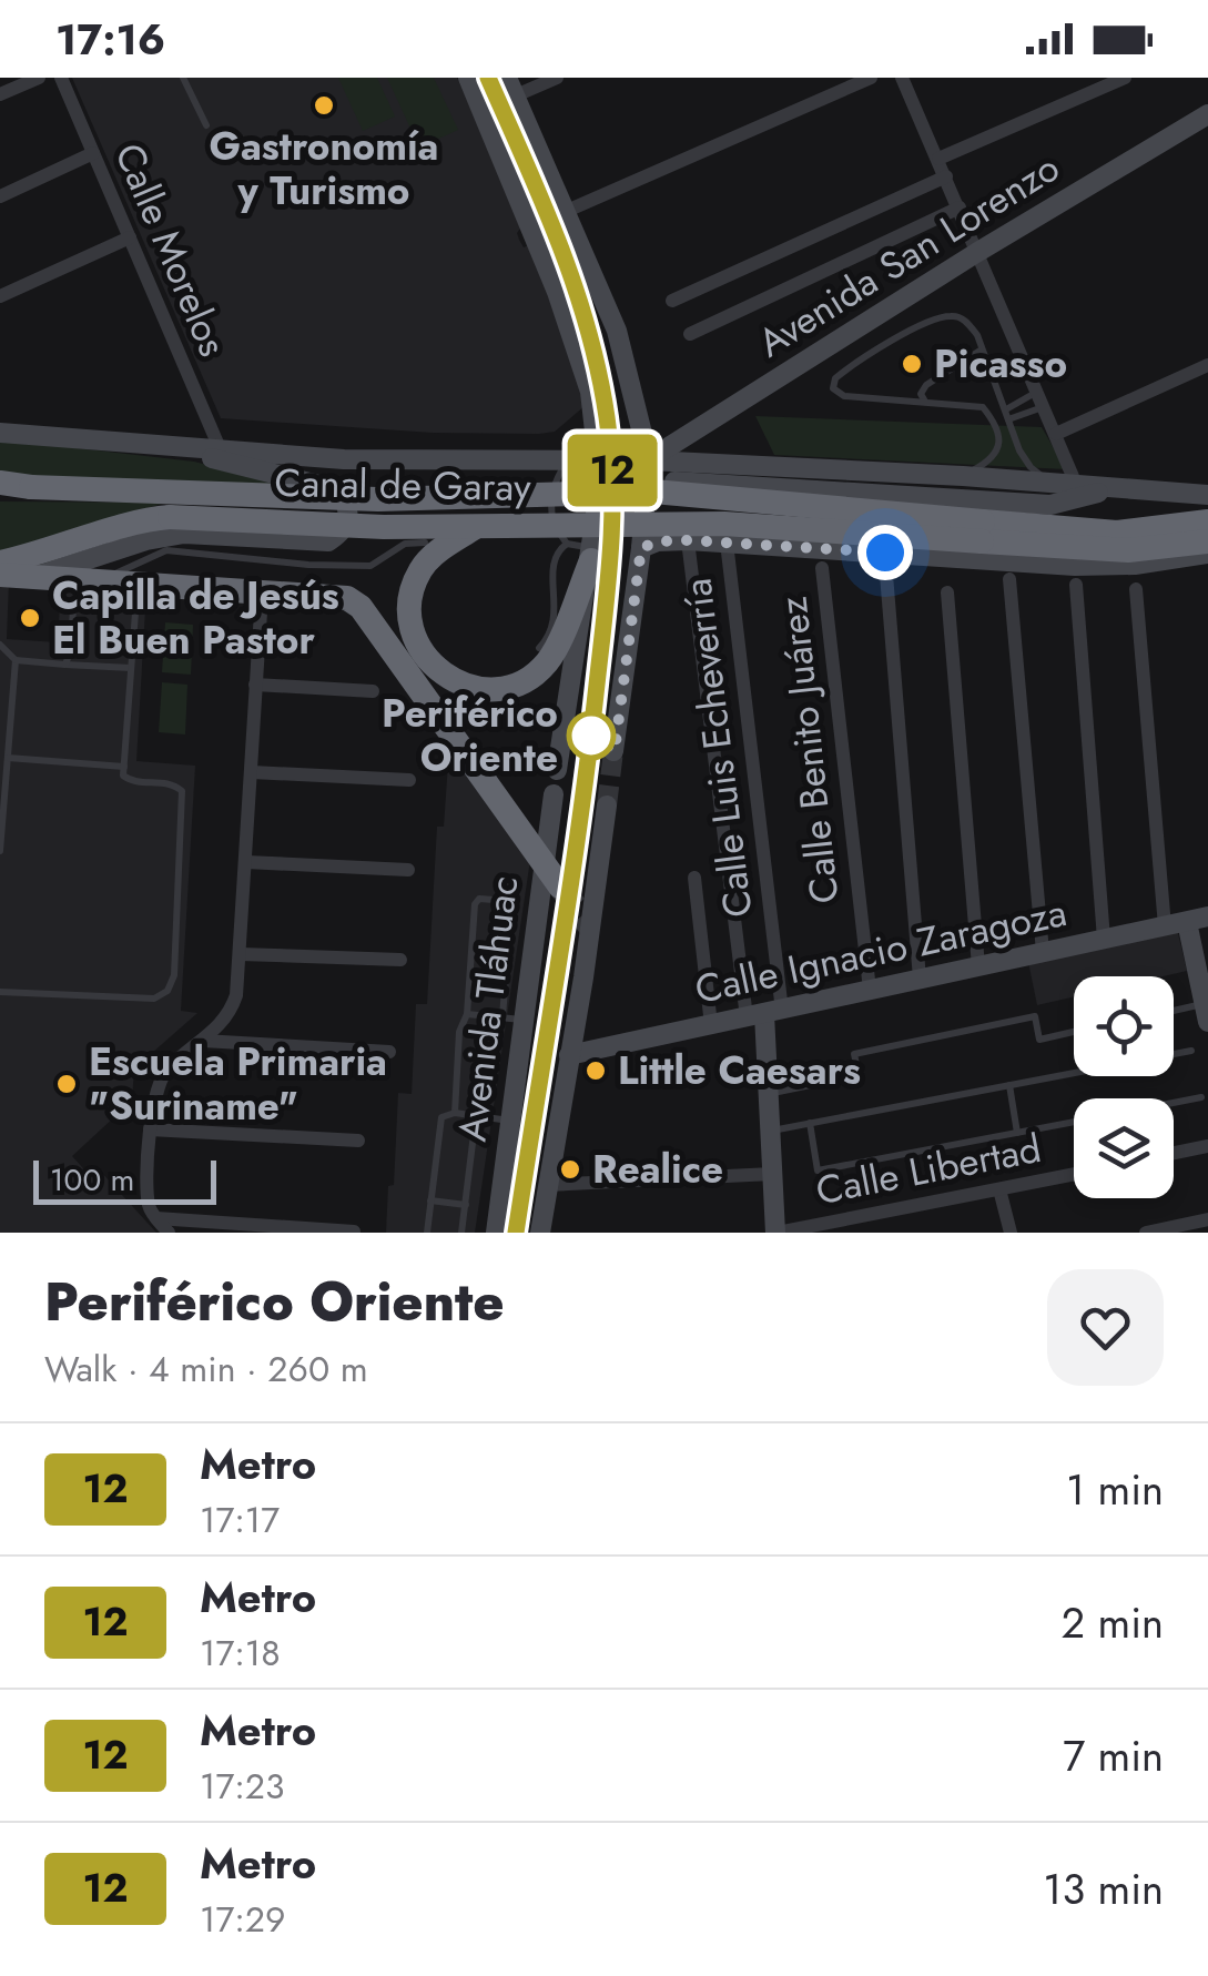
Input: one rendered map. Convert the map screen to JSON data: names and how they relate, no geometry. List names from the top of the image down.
{
  "streets": {
    "highway": ["Canal de Garay"],
    "main road": ["Avenida San Lorenzo", "Calle Ignacio Zaragoza", "Avenida Tláhuac"],
    "street": [
      "Calle Morelos",
      "Calle Luis Echeverría",
      "Calle Benito Juárez",
      "Calle Libertad"
    ]
  },
  "crossings": [
    ["Calle Morelos", "Canal de Garay"],
    ["Avenida San Lorenzo", "Canal de Garay"],
    ["Calle Luis Echeverría", "Calle Ignacio Zaragoza"],
    ["Calle Benito Juárez", "Calle Ignacio Zaragoza"]
  ],
  "places": [
    "Gastronomía y Turismo",
    "Picasso",
    "Capilla de Jesús El Buen Pastor",
    "Periférico Oriente",
    "Little Caesars",
    "Escuela Primaria \"Suriname\"",
    "Realice"
  ],
  "lines": ["metro line 12"],
  "scale_bar": "100 m",
  "page": {
    "status": "17:16",
    "on_map": "12",
    "scale": "100 m",
    "heading": ["Periférico Oriente", "Walk · 4 min · 260 m"],
    "list": [
      {
        "mark": "12",
        "name": "Metro",
        "note": "17:17",
        "value": "1 min"
      },
      {
        "mark": "12",
        "name": "Metro",
        "note": "17:18",
        "value": "2 min"
      },
      {
        "mark": "12",
        "name": "Metro",
        "note": "17:23",
        "value": "7 min"
      },
      {
        "mark": "12",
        "name": "Metro",
        "note": "17:29",
        "value": "13 min"
      }
    ]
  }
}
